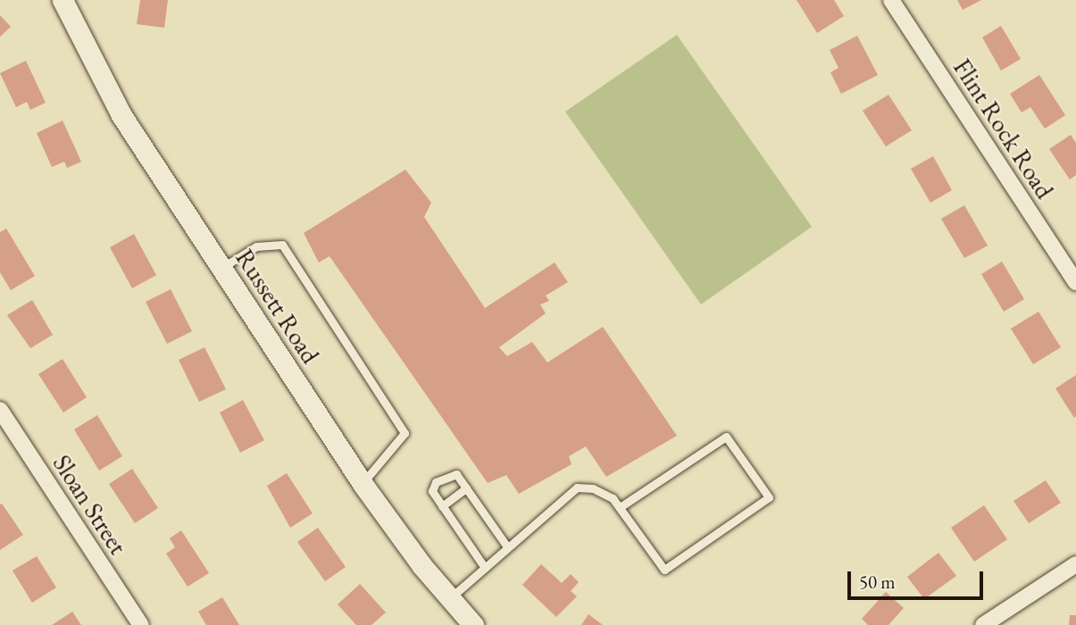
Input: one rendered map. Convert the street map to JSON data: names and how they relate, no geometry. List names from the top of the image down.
{
  "streets": {
    "street": ["Flint Rock Road", "Russett Road", "Sloan Street"]
  },
  "scale_bar": "50 m"
}
